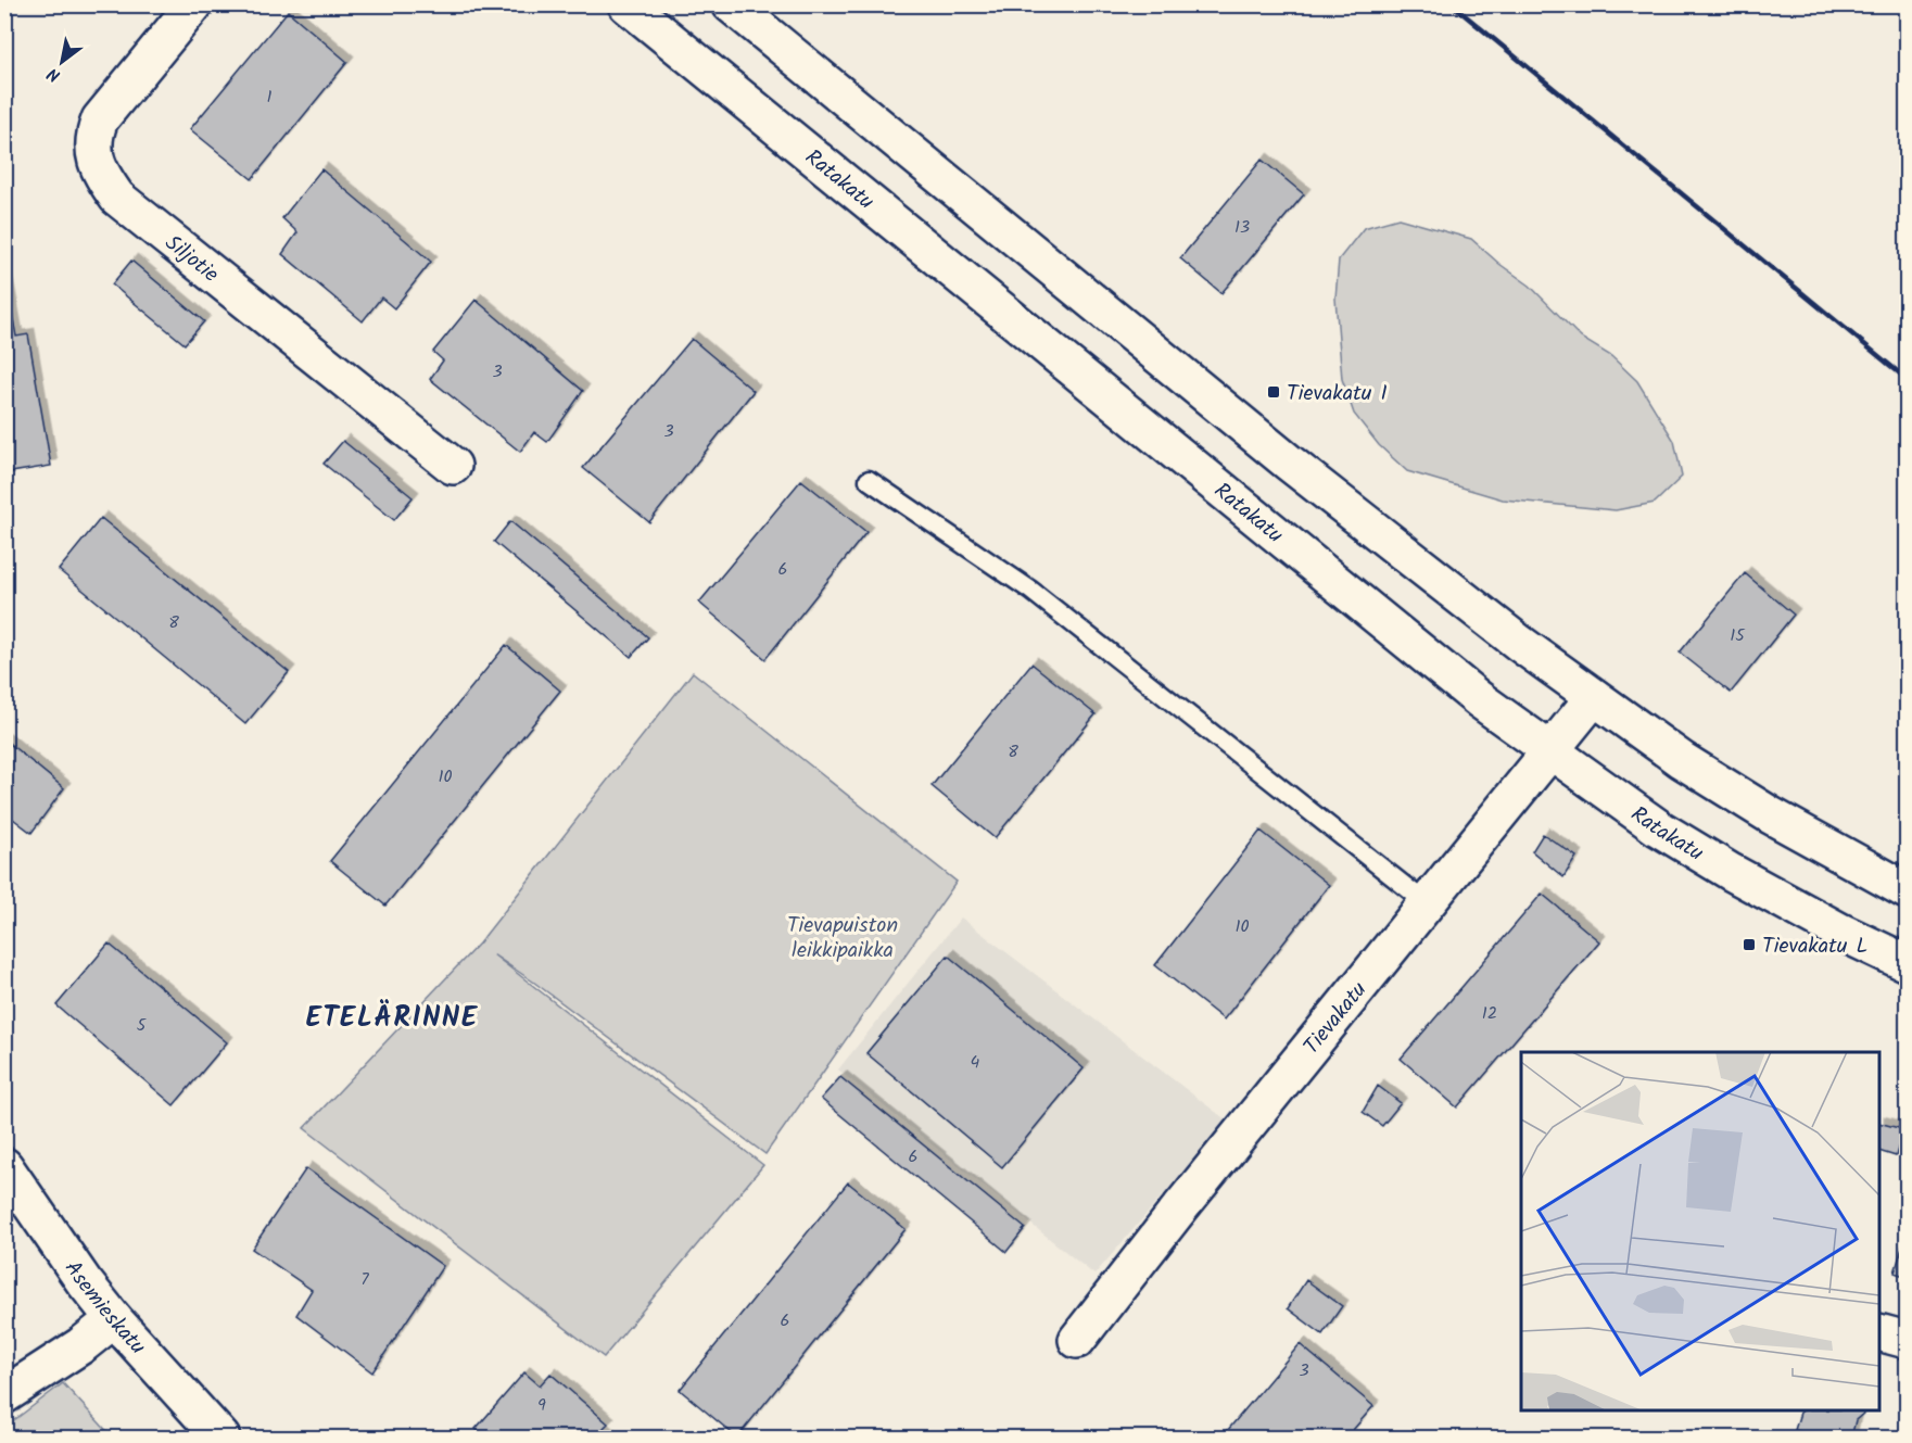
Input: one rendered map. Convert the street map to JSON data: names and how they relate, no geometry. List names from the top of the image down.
{
  "streets": {
    "main road": [
      "Ratakatu",
      "Siljotie",
      "Tievakatu",
      "Asemieskatu"
    ]
  },
  "crossings": [
    ["Ratakatu", "Tievakatu"]
  ],
  "districts": ["ETELÄRINNE"],
  "parks": ["Tievapuiston leikkipaikka"],
  "places": {
    "transit": ["Tievakatu I", "Tievakatu L"]
  },
  "house_numbers": [
    "1",
    "13",
    "3",
    "3",
    "6",
    "8",
    "15",
    "8",
    "10",
    "10",
    "12",
    "5",
    "4",
    "6",
    "7",
    "6",
    "3",
    "9"
  ],
  "north": "bottom left"
}
